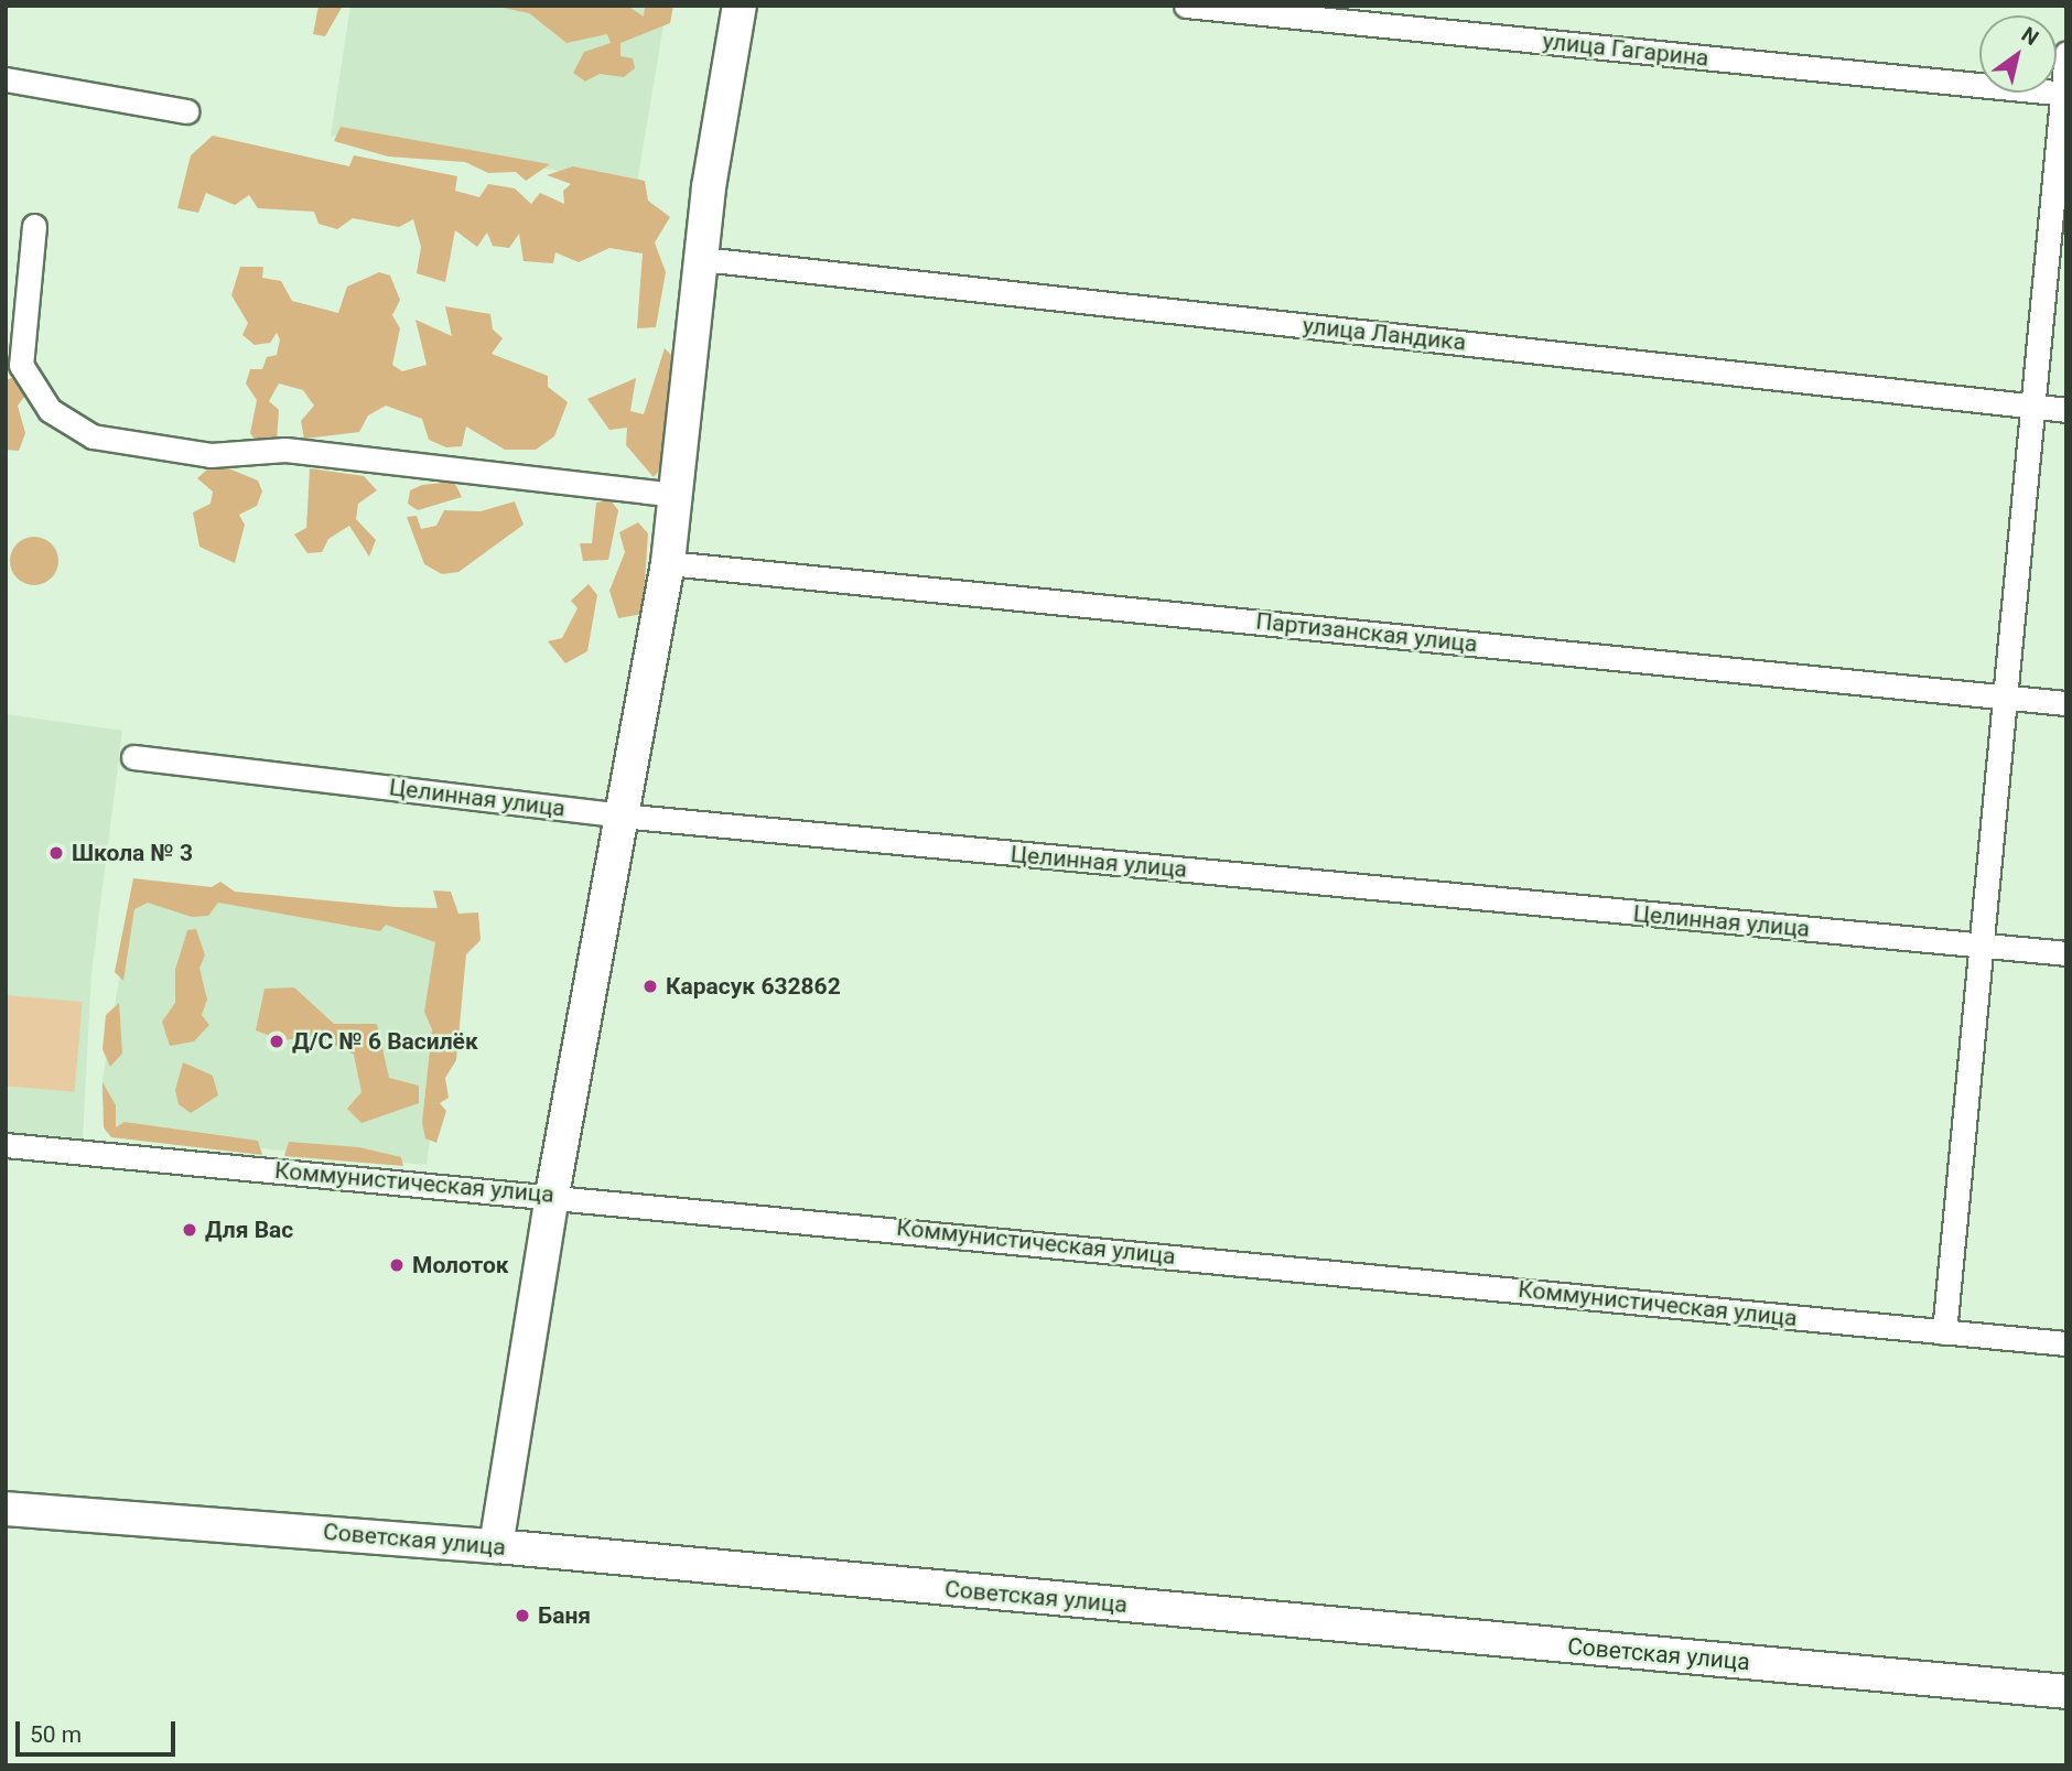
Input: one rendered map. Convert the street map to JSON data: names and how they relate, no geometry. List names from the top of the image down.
{
  "streets": {
    "street": [
      "улица Гагарина",
      "улица Ландика",
      "Партизанская улица",
      "Целинная улица",
      "Коммунистическая улица",
      "Советская улица"
    ]
  },
  "places": [
    "Школа № 3",
    "Карасук 632862",
    "Д/С № 6 Василёк",
    "Для Вас",
    "Молоток",
    "Баня"
  ],
  "scale_bar": "50 m",
  "north": "top right"
}
